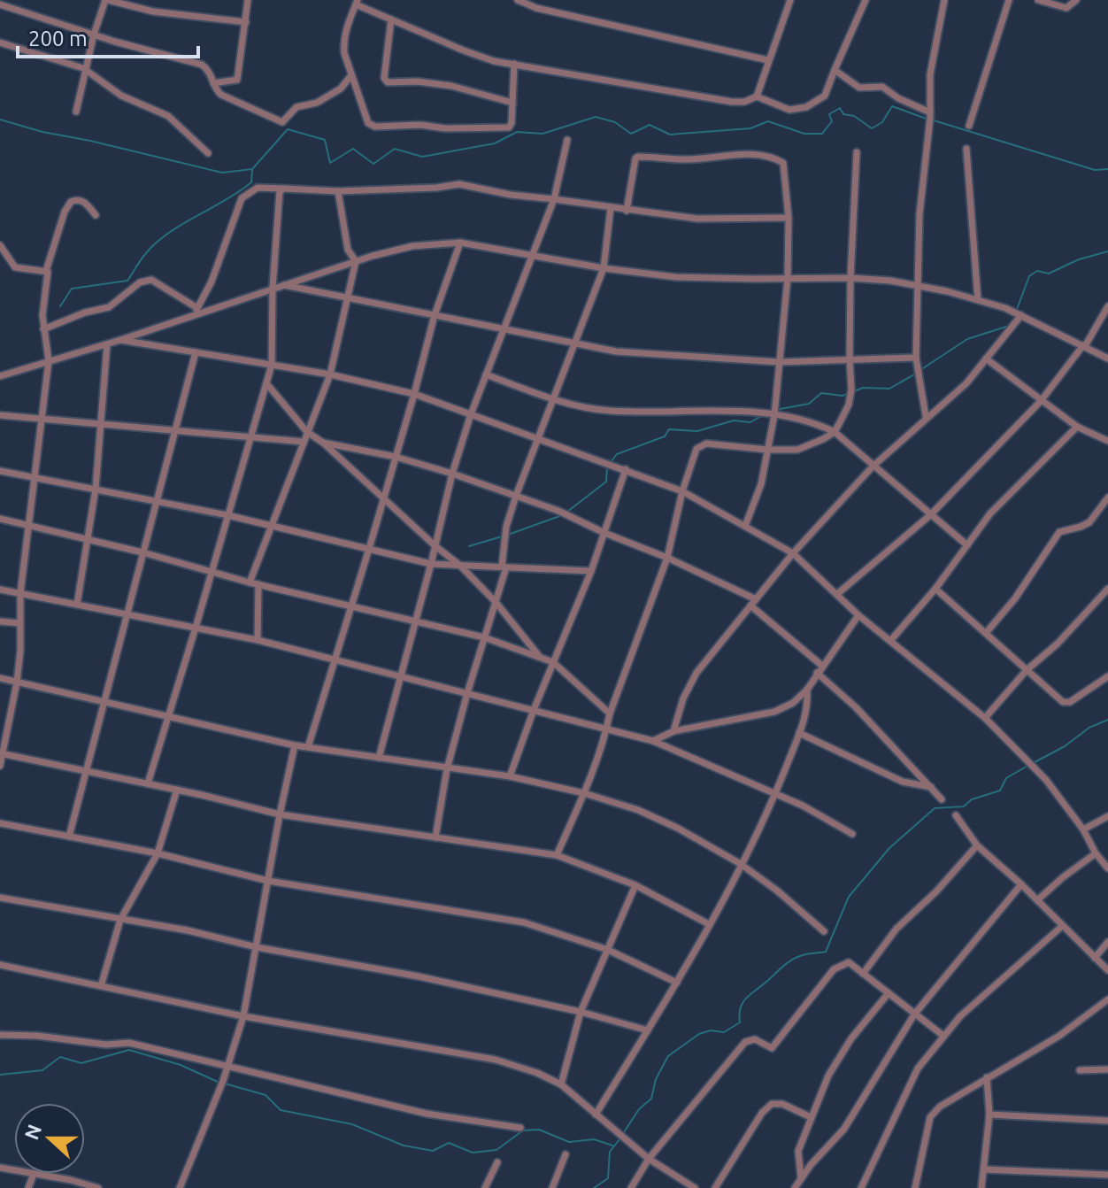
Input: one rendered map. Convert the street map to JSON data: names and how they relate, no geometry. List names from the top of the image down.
{
  "scale_bar": "200 m",
  "north": "left"
}
